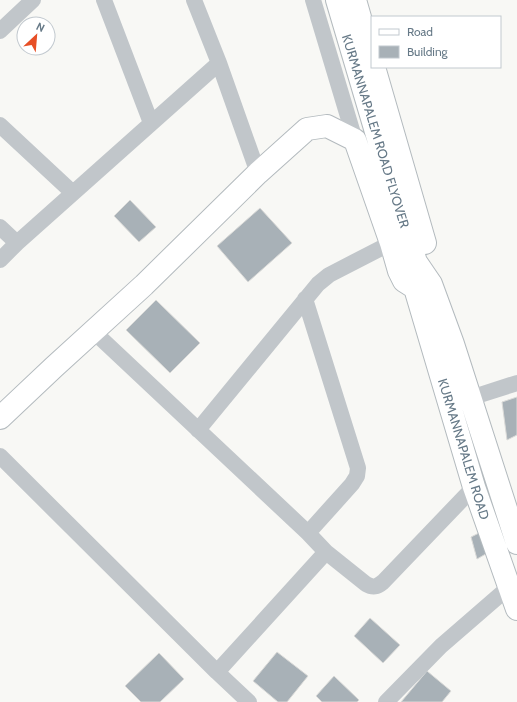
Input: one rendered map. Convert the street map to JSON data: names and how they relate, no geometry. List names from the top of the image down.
{
  "streets": {
    "main road": ["KURMANNAPALEM ROAD FLYOVER", "KURMANNAPALEM ROAD"]
  },
  "crossings": [
    ["KURMANNAPALEM ROAD FLYOVER", "KURMANNAPALEM ROAD"]
  ],
  "legend": ["Road", "Building"],
  "north": "top right"
}
